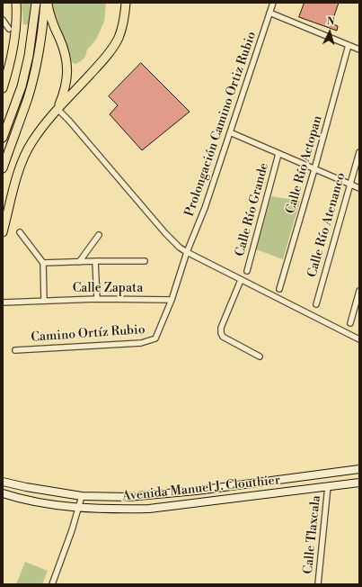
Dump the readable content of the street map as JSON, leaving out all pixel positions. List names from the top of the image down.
{
  "streets": {
    "main road": ["Avenida Manuel J. Clouthier"],
    "street": [
      "Prolongación Camino Ortiz Rubio",
      "Calle Río Actopan",
      "Calle Río Grande",
      "Calle Río Atenanco",
      "Calle Zapata",
      "Camino Ortíz Rubio",
      "Calle Tlaxcala"
    ]
  },
  "crossings": [
    ["Prolongación Camino Ortiz Rubio", "Camino Ortíz Rubio"],
    ["Calle Zapata", "Camino Ortíz Rubio"],
    ["Avenida Manuel J. Clouthier", "Calle Tlaxcala"]
  ],
  "north": "top"
}
